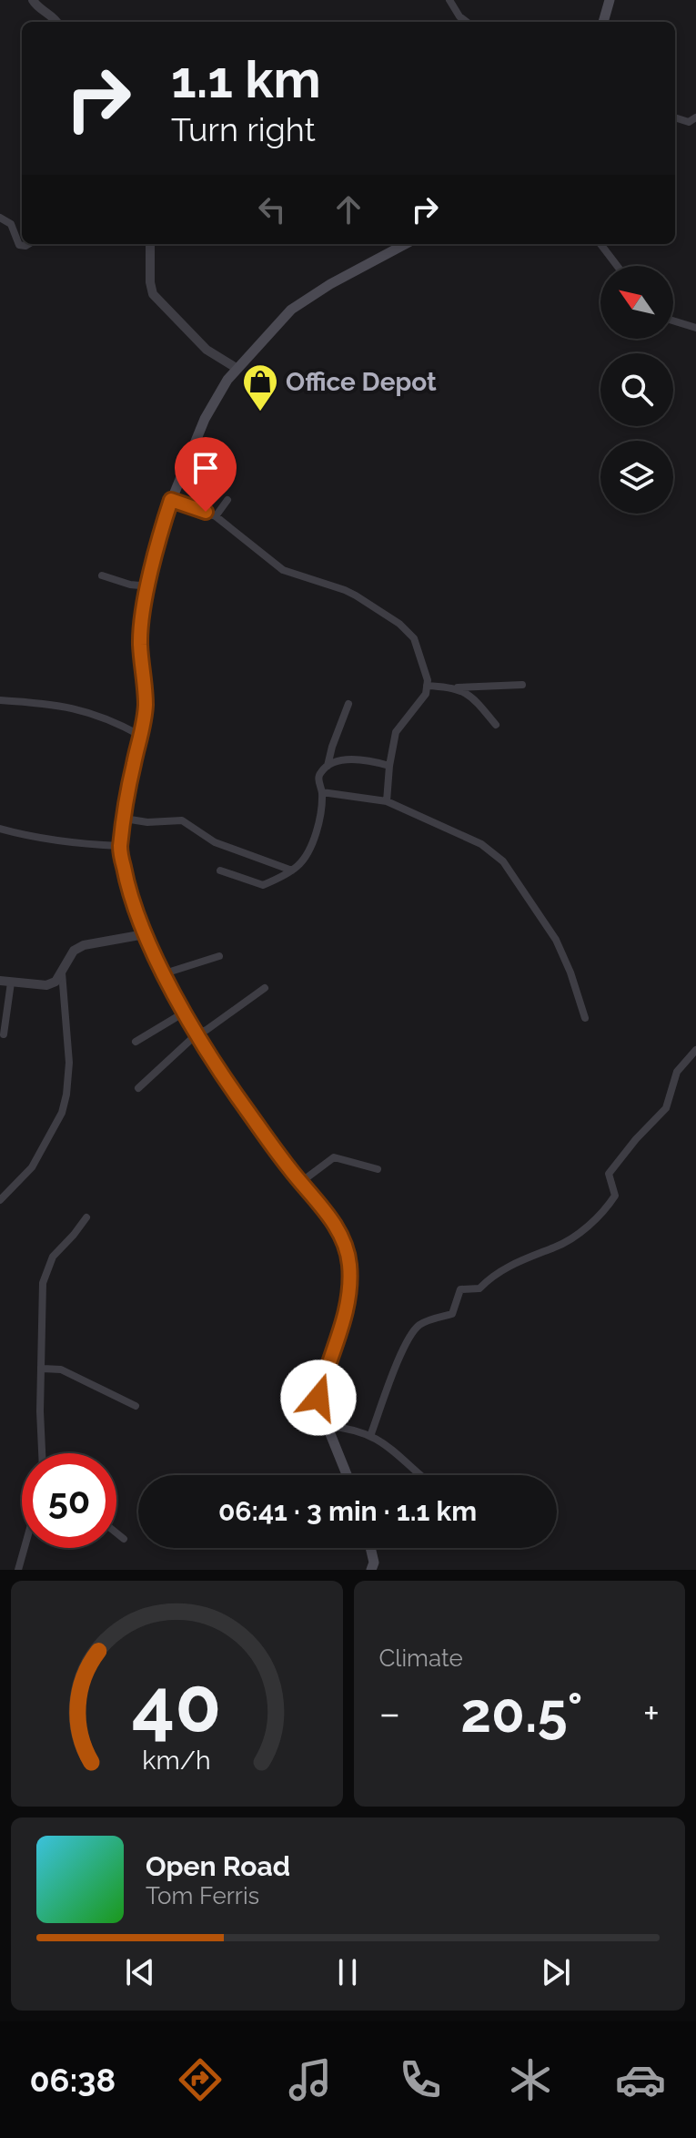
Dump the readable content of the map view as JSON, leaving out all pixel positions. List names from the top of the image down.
{
  "places": {
    "shop": ["Office Depot"]
  },
  "north": "top left",
  "page": {
    "turn": ["1.1 km", "Turn right"],
    "limit": "50",
    "trip": "06:41 · 3 min · 1.1 km",
    "tile": "Climate",
    "heat": ["−", "20.5°", "+"],
    "song": ["Open Road", "Tom Ferris"],
    "tabs": "06:38",
    "gauge": ["40", "km/h"]
  }
}
